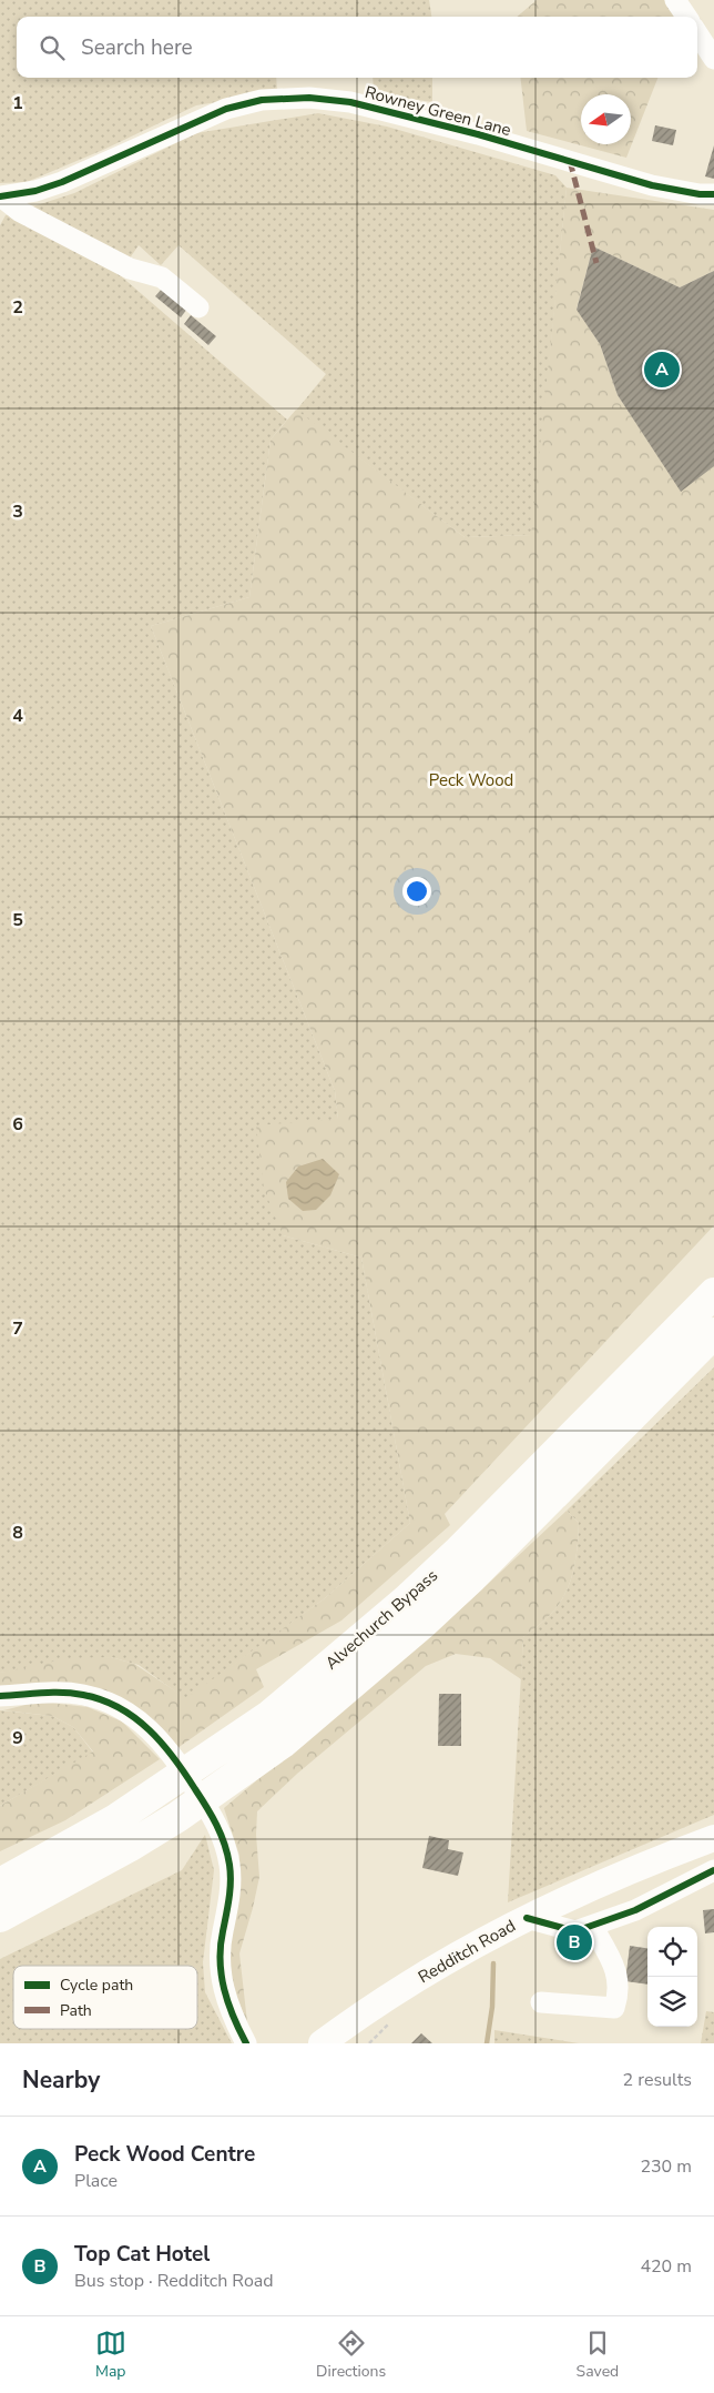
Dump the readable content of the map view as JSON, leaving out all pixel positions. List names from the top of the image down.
{
  "streets": {
    "highway": ["Alvechurch Bypass"],
    "main road": ["Redditch Road"],
    "street": ["Rowney Green Lane"]
  },
  "parks": ["Peck Wood"],
  "legend": ["Cycle path", "Path"],
  "north": "left",
  "page": {
    "search": "Search here",
    "pins": ["A", "B"],
    "heading": ["Nearby", "2 results"],
    "list": [
      {
        "mark": "A",
        "name": "Peck Wood Centre",
        "note": "Place",
        "value": "230 m"
      },
      {
        "mark": "B",
        "name": "Top Cat Hotel",
        "note": "Bus stop · Redditch Road",
        "value": "420 m"
      }
    ],
    "nav": ["Map", "Directions", "Saved"]
  },
  "grid": {
    "rows": [
      "1",
      "2",
      "3",
      "4",
      "5",
      "6",
      "7",
      "8",
      "9"
    ]
  }
}
